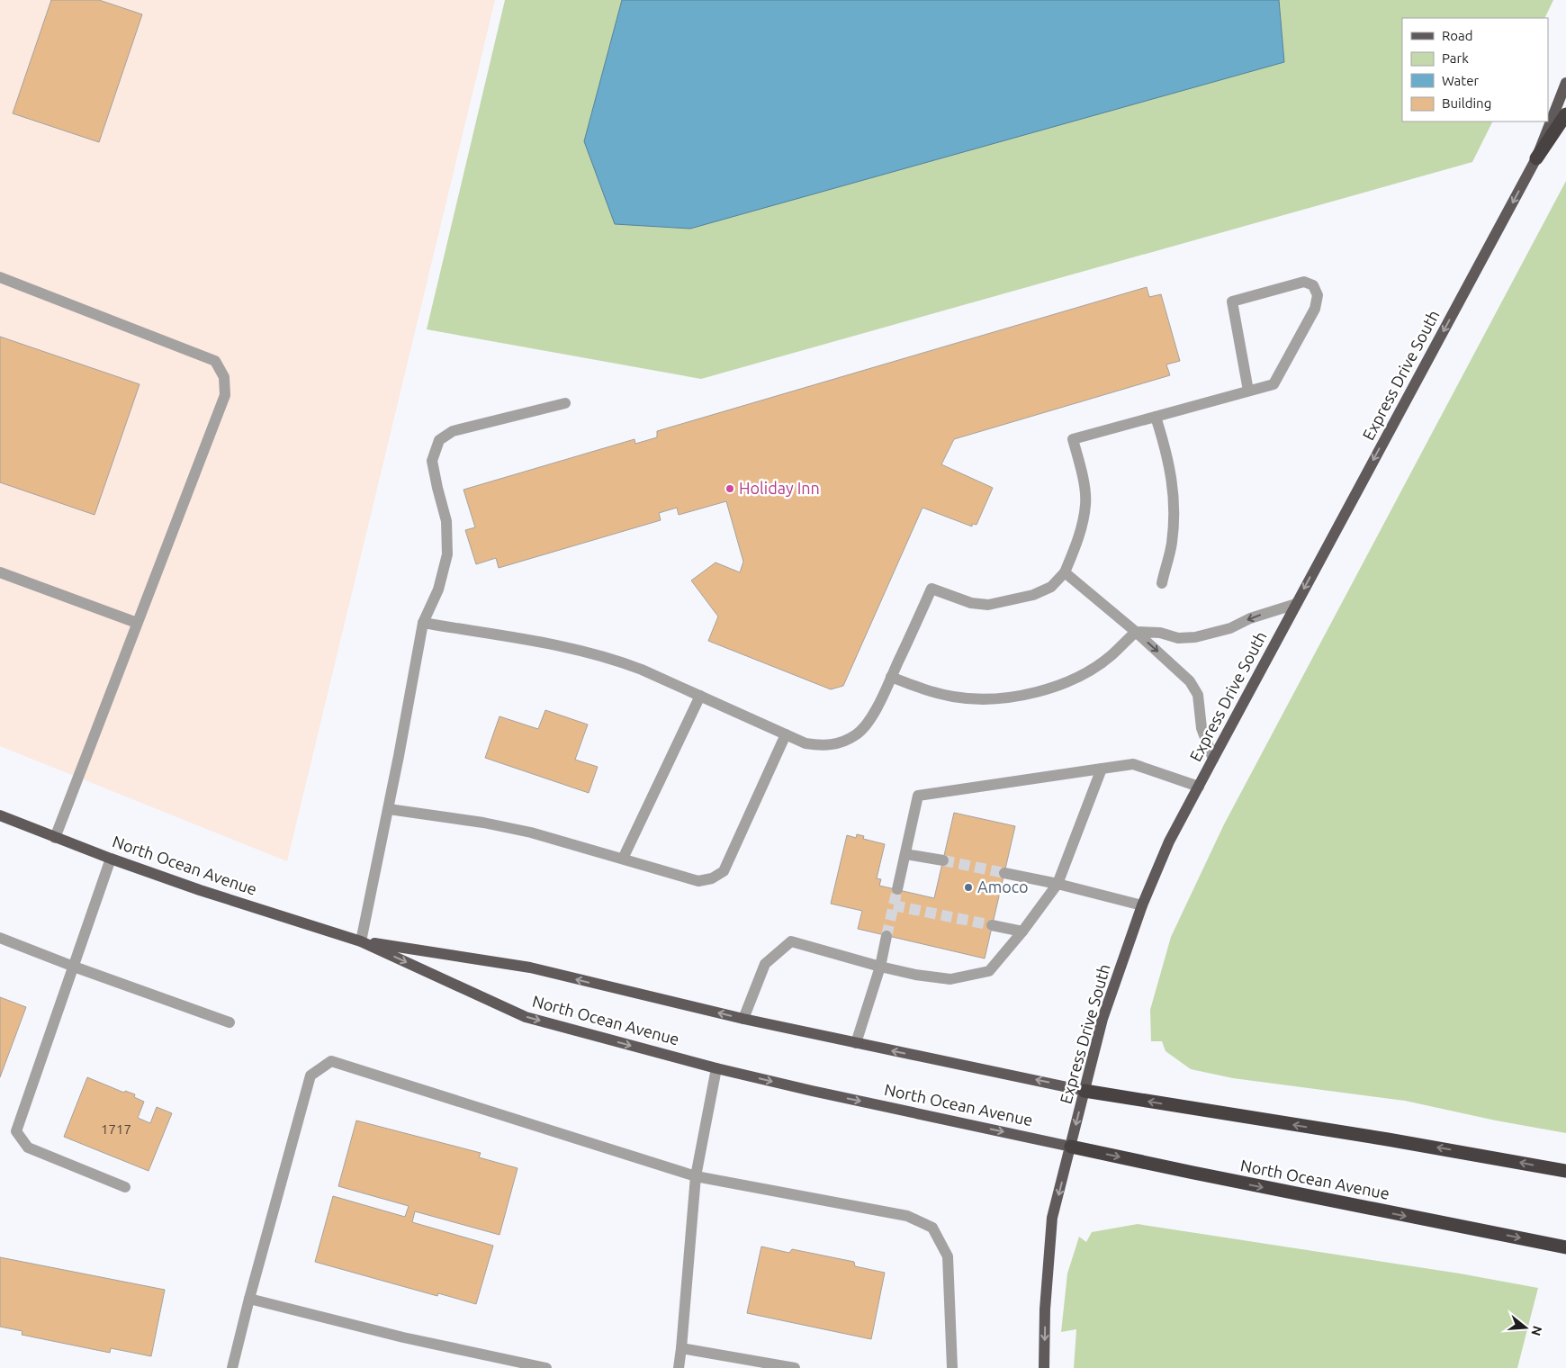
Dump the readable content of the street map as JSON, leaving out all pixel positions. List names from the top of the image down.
{
  "streets": {
    "highway": ["North Ocean Avenue"],
    "main road": ["Express Drive South"]
  },
  "crossings": [
    ["Express Drive South", "North Ocean Avenue"]
  ],
  "one_way": ["Express Drive South"],
  "places": ["Holiday Inn", "Amoco"],
  "house_numbers": ["1717"],
  "legend": [
    "Road",
    "Park",
    "Water",
    "Building"
  ],
  "north": "right"
}
